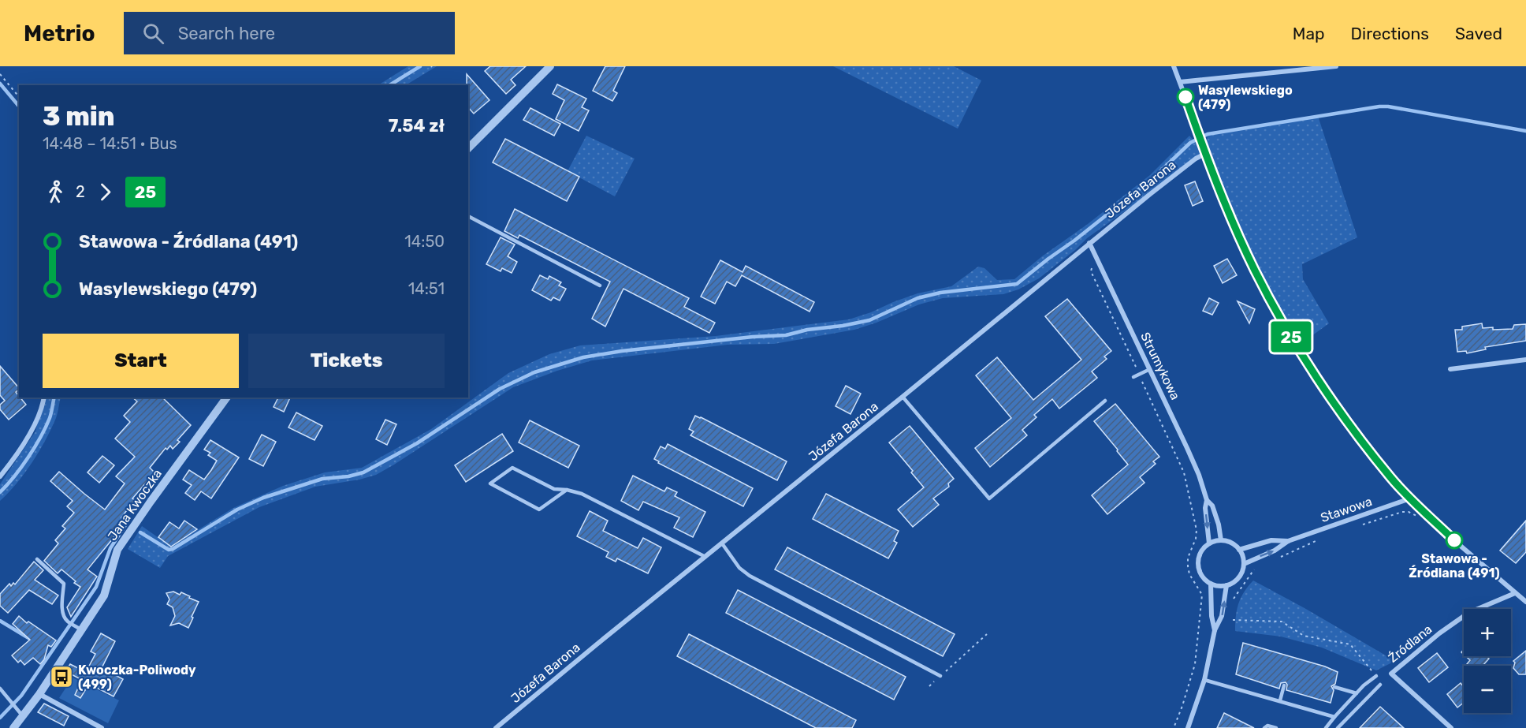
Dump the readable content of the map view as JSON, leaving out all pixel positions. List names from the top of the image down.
{
  "streets": {
    "street": [
      "Józefa Barona",
      "Strumykowa",
      "Jana Kwoczka",
      "Stawowa",
      "Źródlana"
    ]
  },
  "crossings": [
    ["Józefa Barona", "Strumykowa"],
    ["Strumykowa", "Stawowa"]
  ],
  "places": {
    "other": ["Wasylewskiego (479)", "Stawowa - Źródlana (491)"],
    "bus stop": ["Kwoczka-Poliwody (499)"]
  },
  "lines": ["bus line 25"],
  "page": {
    "header": "Metrio",
    "search": "Search here",
    "nav": ["Map", "Directions", "Saved"],
    "on_map": "25",
    "heading": ["3 min", "14:48 – 14:51 · Bus", "7.54 zł"],
    "legs": ["2", "25"],
    "list": [
      {
        "name": "Stawowa - Źródlana (491)",
        "value": "14:50"
      },
      {
        "name": "Wasylewskiego (479)",
        "value": "14:51"
      }
    ],
    "buttons": ["Start", "Tickets"],
    "map_buttons": ["+", "−"]
  }
}
